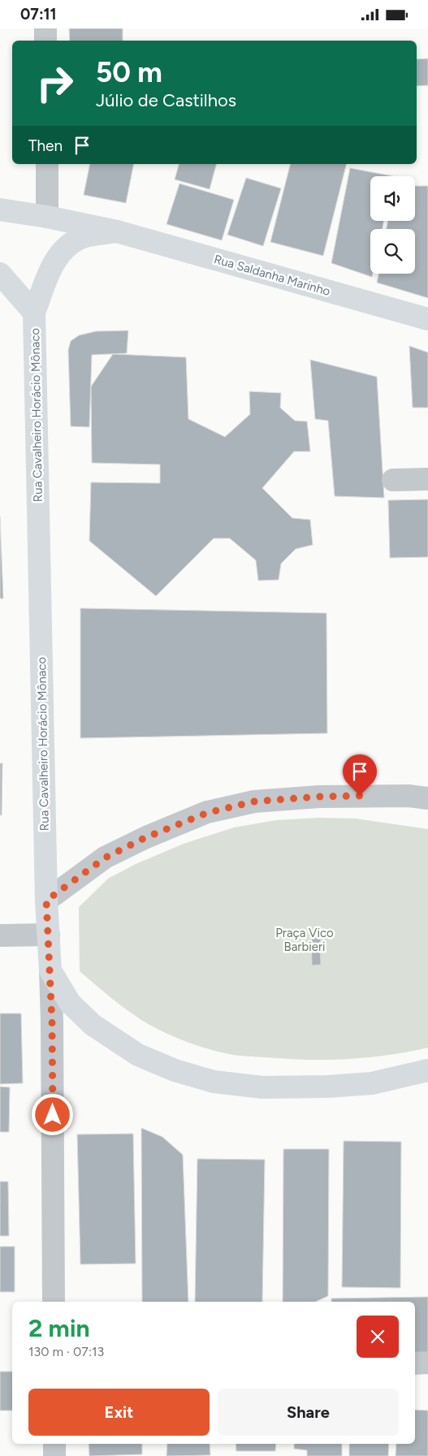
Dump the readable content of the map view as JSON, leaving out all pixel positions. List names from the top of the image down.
{
  "streets": {
    "main road": ["Rua Saldanha Marinho", "Rua Cavalheiro Horácio Mônaco"]
  },
  "crossings": [
    ["Rua Saldanha Marinho", "Rua Cavalheiro Horácio Mônaco"]
  ],
  "parks": ["Praça Vico Barbieri"],
  "page": {
    "status": "07:11",
    "turn": ["50 m", "Júlio de Castilhos"],
    "then": "Then",
    "heading": ["2 min", "130 m · 07:13"],
    "buttons": ["Exit", "Share"]
  }
}
